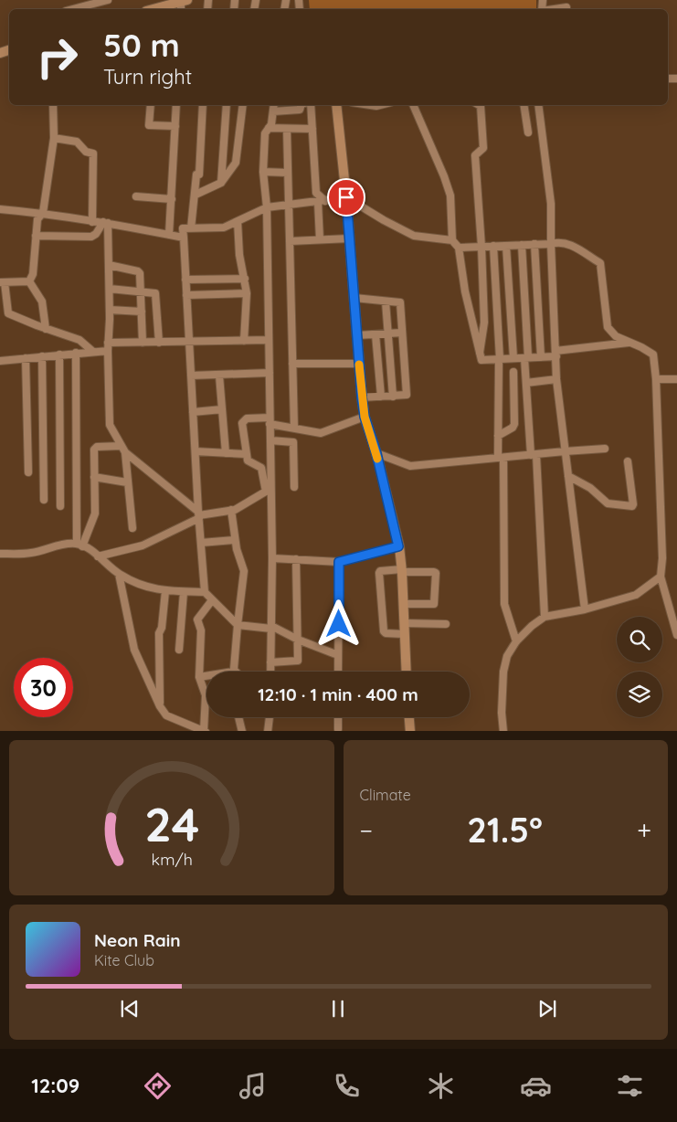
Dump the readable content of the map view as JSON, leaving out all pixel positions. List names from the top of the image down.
{
  "page": {
    "turn": ["50 m", "Turn right"],
    "limit": "30",
    "trip": "12:10 · 1 min · 400 m",
    "tile": "Climate",
    "heat": ["−", "21.5°", "+"],
    "song": ["Neon Rain", "Kite Club"],
    "tabs": "12:09",
    "gauge": ["24", "km/h"]
  }
}
